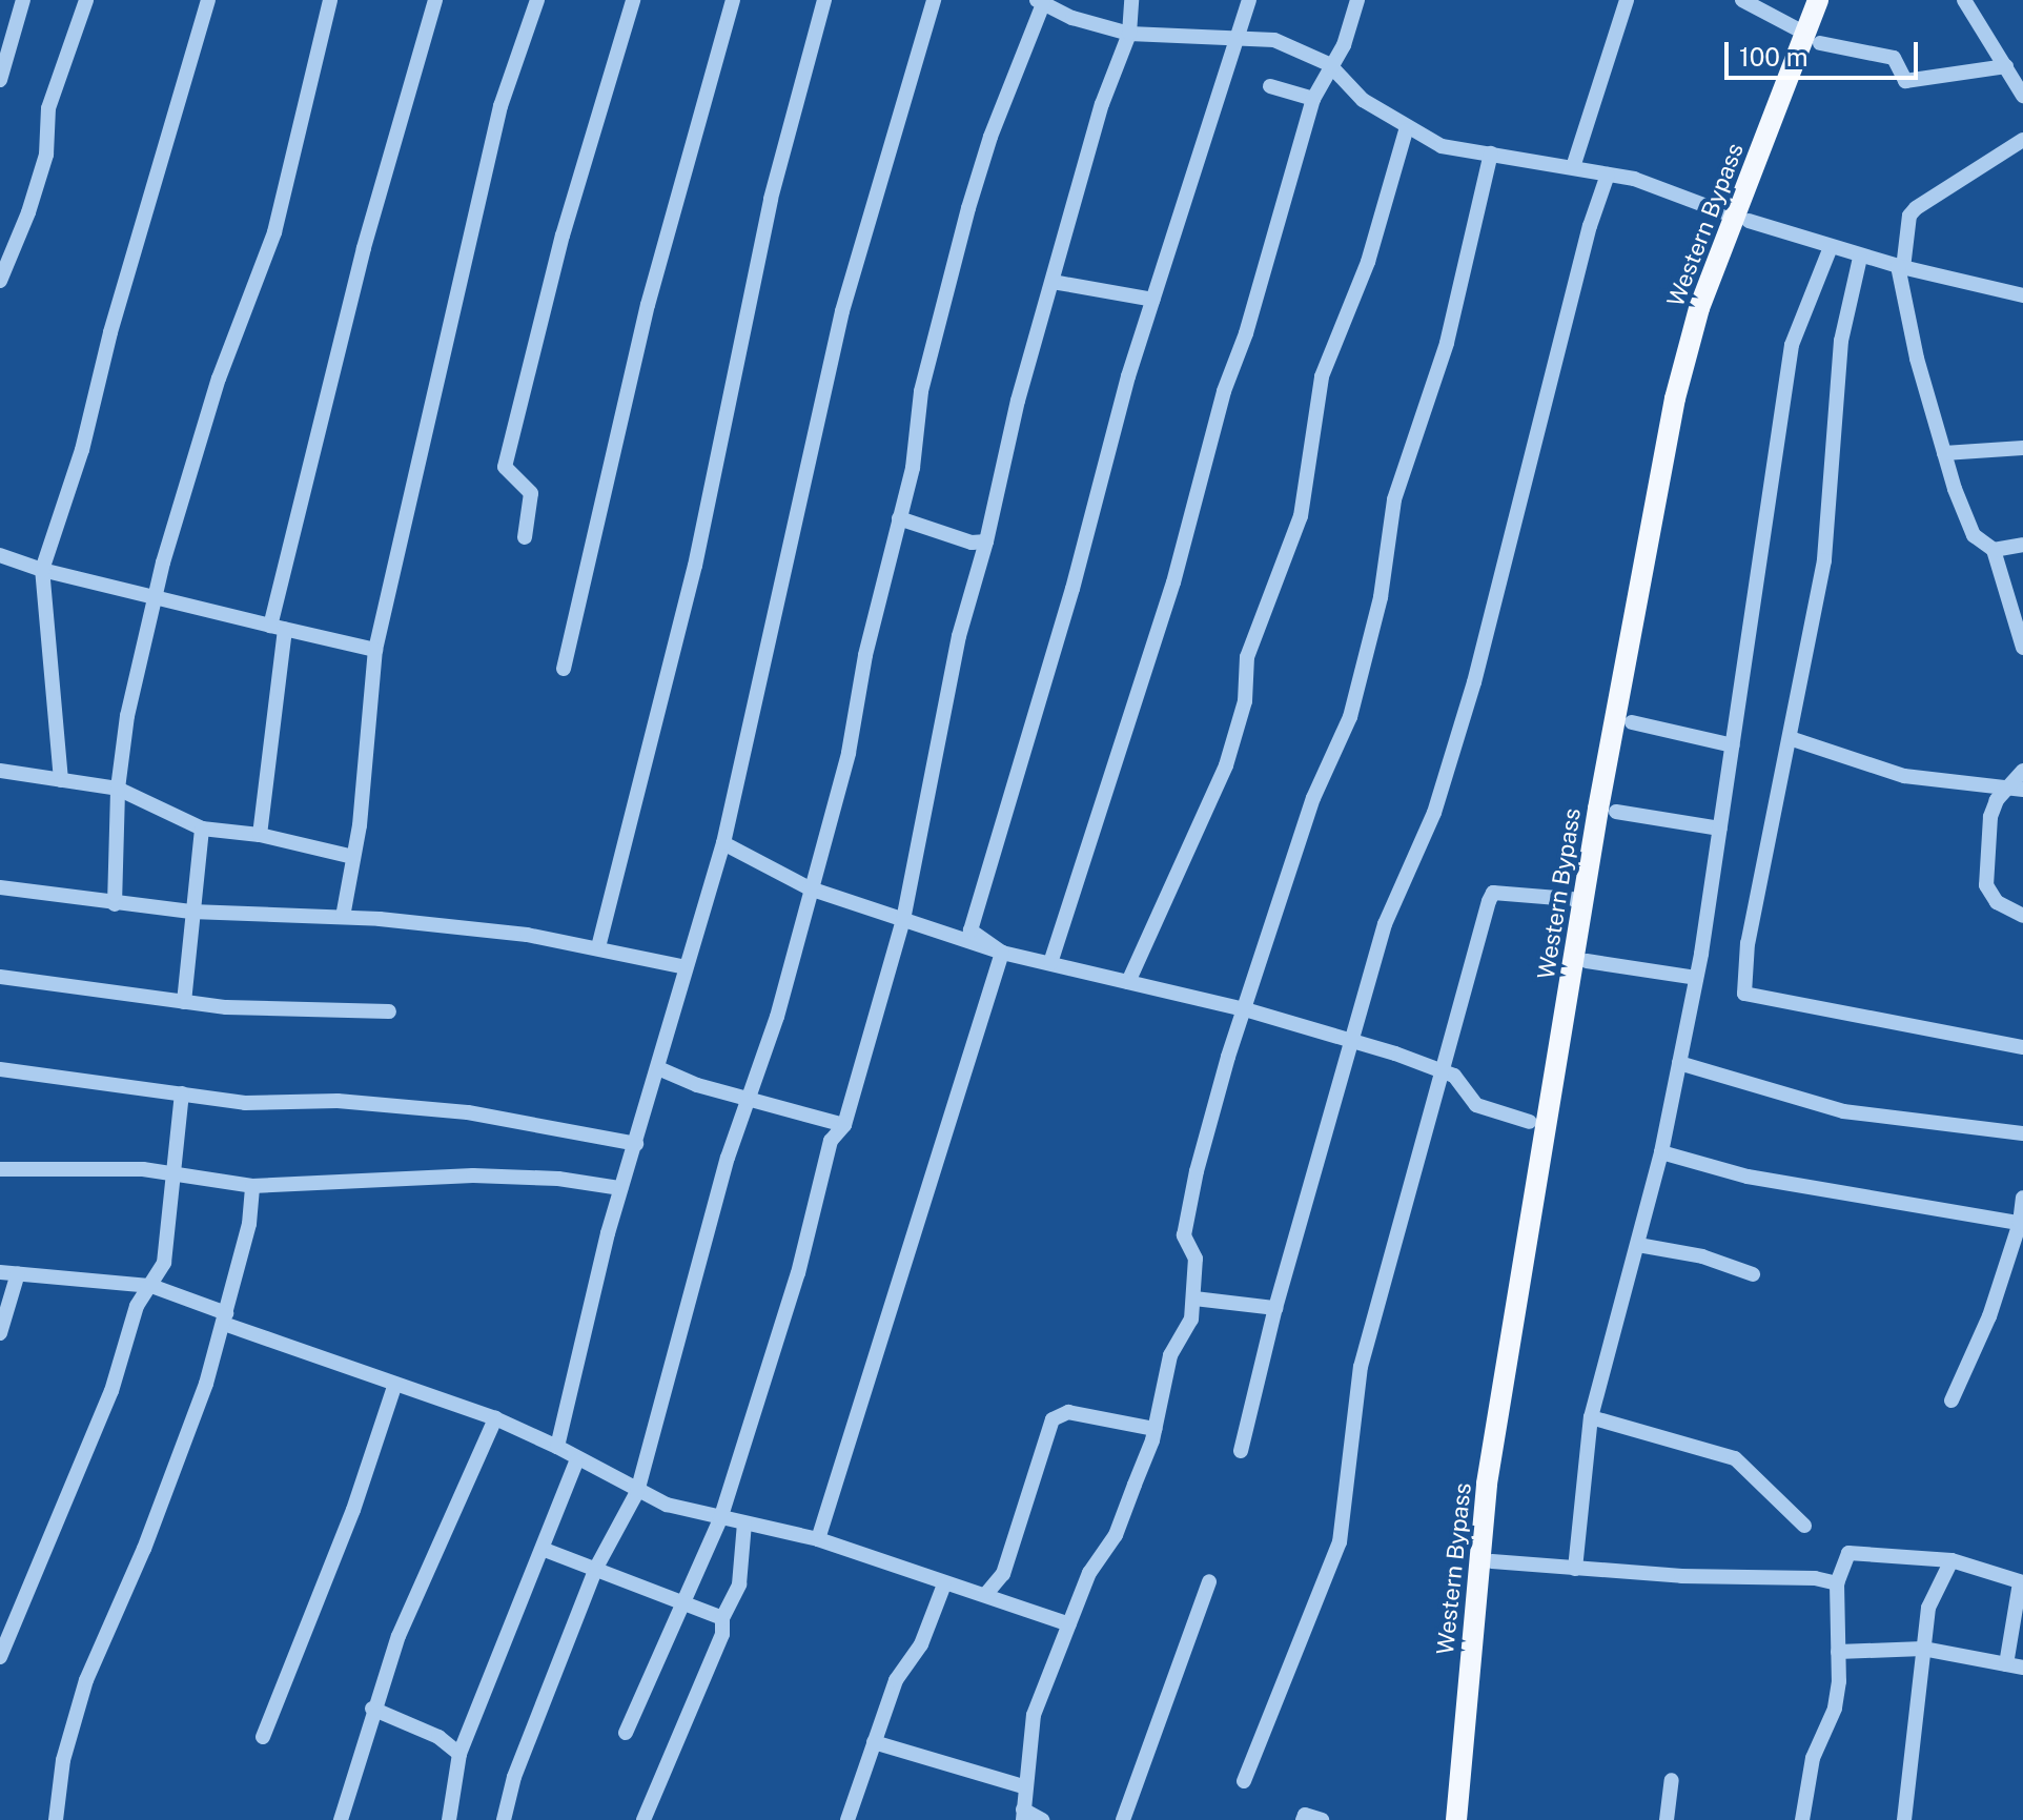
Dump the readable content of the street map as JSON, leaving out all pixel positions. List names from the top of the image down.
{
  "streets": {
    "main road": ["Western Bypass"]
  },
  "scale_bar": "100 m"
}
